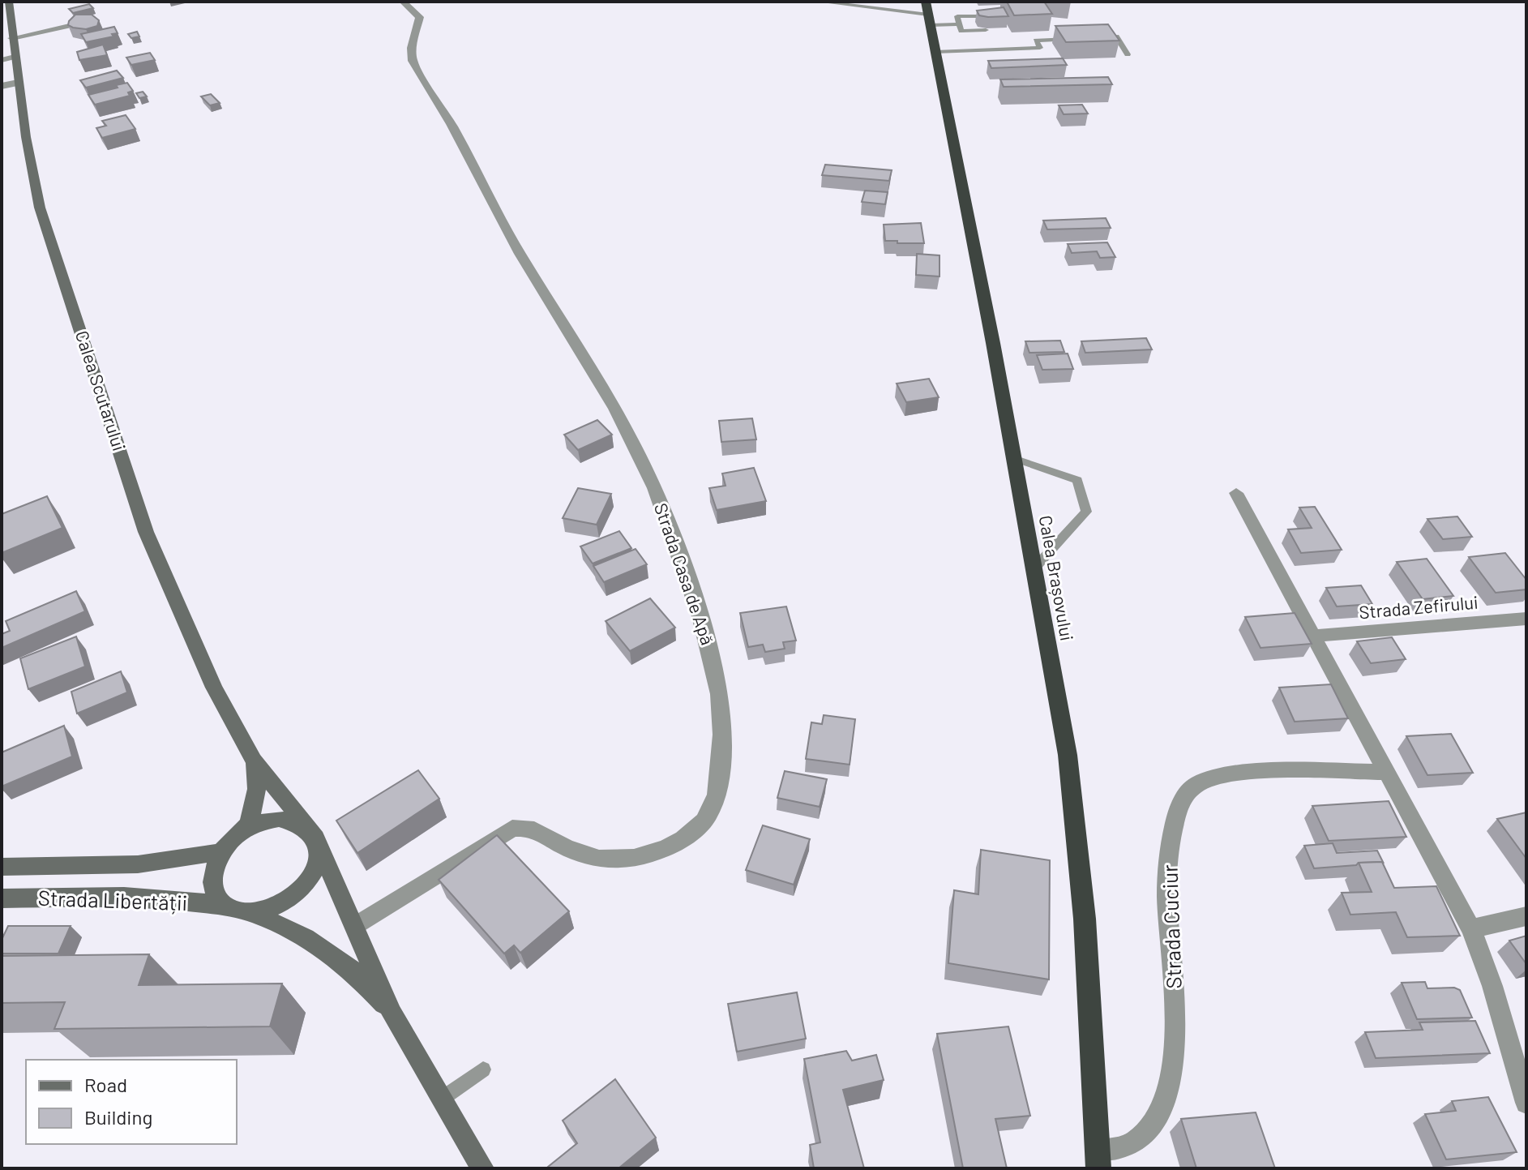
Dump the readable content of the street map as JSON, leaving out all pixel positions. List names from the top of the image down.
{
  "streets": {
    "highway": ["Calea Brașovului"],
    "main road": ["Calea Scutarului", "Strada Libertății"],
    "street": ["Strada Casa de Apă", "Strada Zefirului", "Strada Cuciur"]
  },
  "crossings": [
    ["Calea Scutarului", "Strada Libertății"],
    ["Calea Brașovului", "Strada Cuciur"]
  ],
  "legend": ["Road", "Building"]
}
